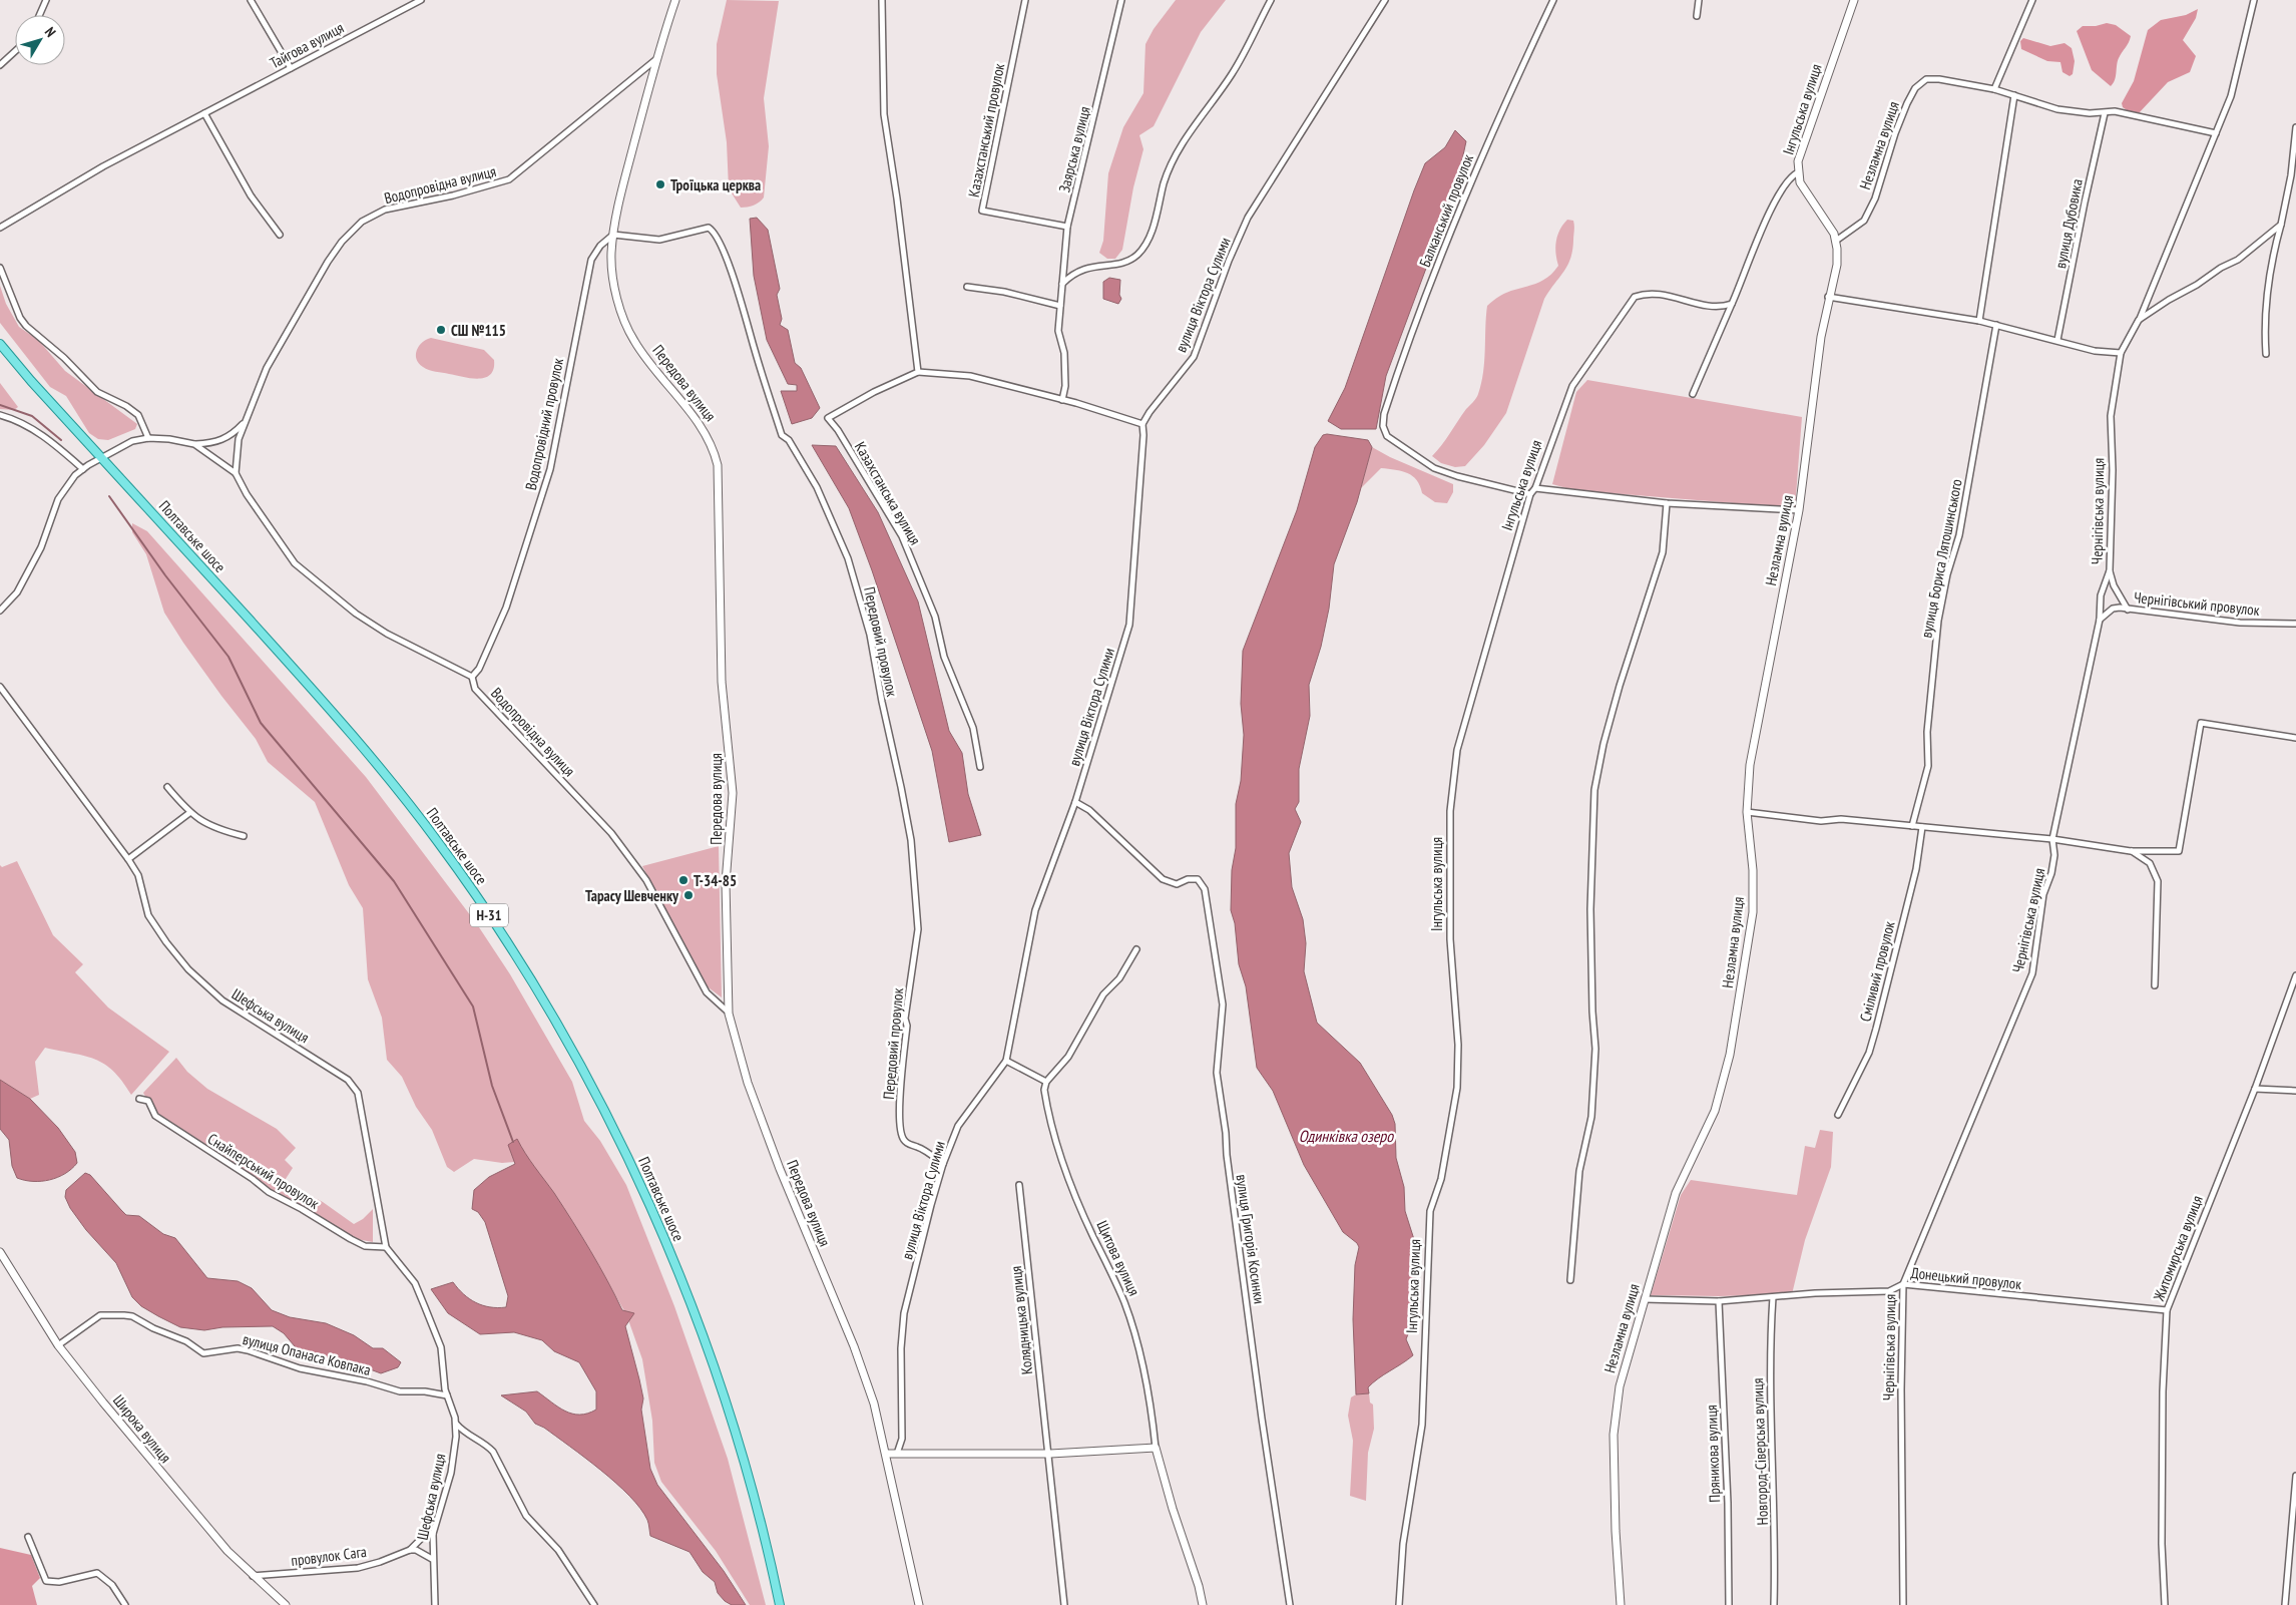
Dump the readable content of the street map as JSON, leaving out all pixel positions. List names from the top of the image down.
{
  "streets": {
    "main road": ["Полтавське шосе", "Н-31"],
    "street": [
      "Тайгова вулиця",
      "Інгульська вулиця",
      "Казахстанський провулок",
      "Незламна вулиця",
      "Заярська вулиця",
      "Водопровідна вулиця",
      "Балканський провулок",
      "вулиця Дубовика",
      "вулиця Віктора Сулими",
      "Передова вулиця",
      "Водопровідний провулок",
      "Казахстанська вулиця",
      "Чернігівська вулиця",
      "вулиця Бориса Лятошинського",
      "Чернігівський провулок",
      "Передовий провулок",
      "Сміливий провулок",
      "Шефська вулиця",
      "Снайперський провулок",
      "вулиця Григорія Косинки",
      "Житомирська вулиця",
      "Щитова вулиця",
      "Донецький провулок",
      "Колядницька вулиця",
      "вулиця Опанаса Ковпака",
      "Широка вулиця",
      "Новгород-Сіверська вулиця",
      "Пряникова вулиця",
      "провулок Сага"
    ]
  },
  "crossings": [
    ["Інгульська вулиця", "Незламна вулиця"],
    ["Інгульська вулиця", "Балканський провулок"],
    ["Казахстанський провулок", "Заярська вулиця"],
    ["Незламна вулиця", "вулиця Дубовика"],
    ["Незламна вулиця", "Чернігівська вулиця"],
    ["Незламна вулиця", "Донецький провулок"],
    ["Водопровідна вулиця", "Передова вулиця"],
    ["Водопровідна вулиця", "Водопровідний провулок"],
    ["Водопровідна вулиця", "Полтавське шосе"],
    ["вулиця Віктора Сулими", "Передовий провулок"],
    ["вулиця Віктора Сулими", "вулиця Григорія Косинки"],
    ["Передова вулиця", "Водопровідний провулок"],
    ["Передова вулиця", "Передовий провулок"],
    ["Водопровідний провулок", "Передовий провулок"],
    ["Чернігівська вулиця", "Чернігівський провулок"],
    ["Чернігівська вулиця", "Донецький провулок"],
    ["Шефська вулиця", "Снайперський провулок"],
    ["Шефська вулиця", "вулиця Опанаса Ковпака"],
    ["Шефська вулиця", "провулок Сага"],
    ["Житомирська вулиця", "Донецький провулок"],
    ["Донецький провулок", "Новгород-Сіверська вулиця"],
    ["Донецький провулок", "Пряникова вулиця"],
    ["вулиця Опанаса Ковпака", "Широка вулиця"],
    ["Широка вулиця", "провулок Сага"]
  ],
  "water": ["Одинківка озеро"],
  "places": [
    "Троїцька церква",
    "СШ №115",
    "Т-34-85",
    "Тарасу Шевченку"
  ],
  "north": "top right"
}
